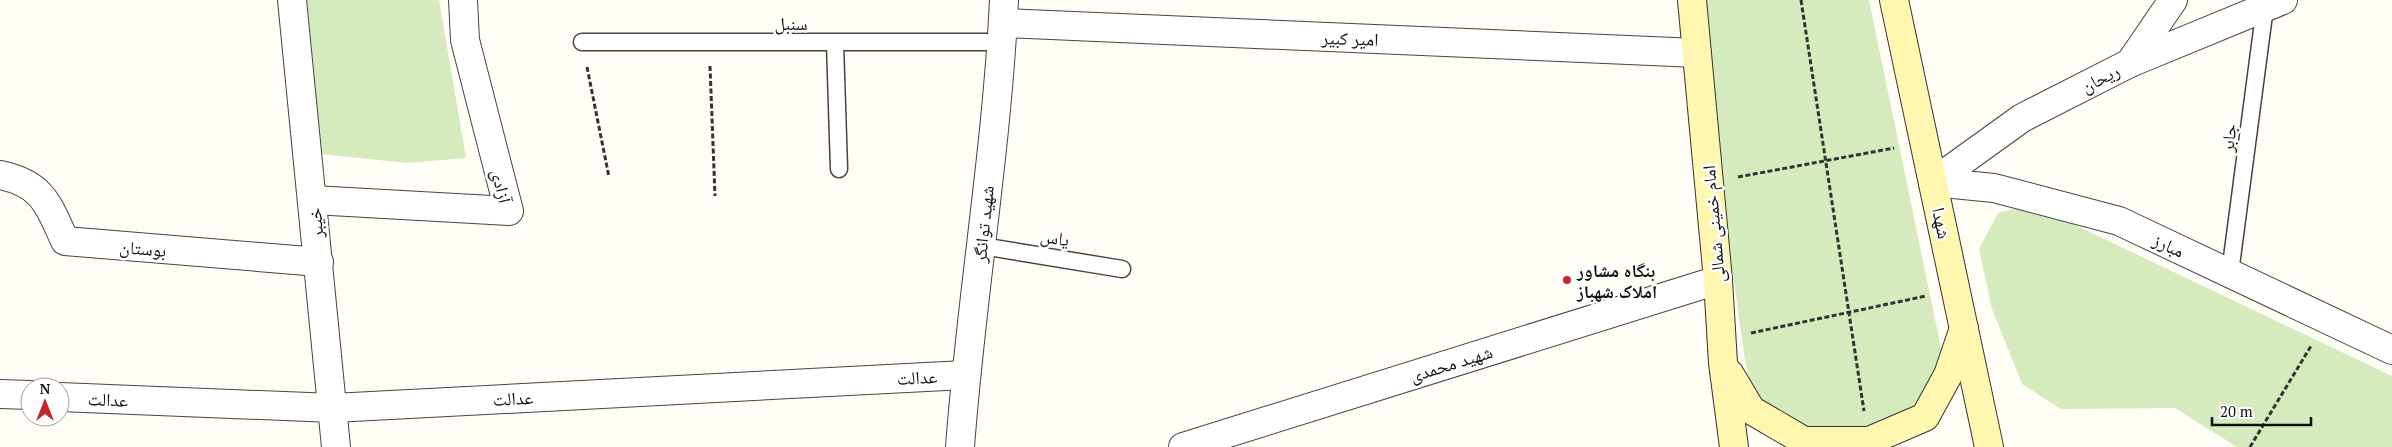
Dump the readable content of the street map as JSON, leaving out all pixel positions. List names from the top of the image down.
{
  "streets": {
    "main road": ["شهدا", "امام خمینی شمالی"],
    "street": [
      "امیر کبیر",
      "ریحان",
      "آزادی",
      "خیبر",
      "شهید توانگر",
      "مبارز",
      "بوستان",
      "شهید محمدی",
      "عدالت"
    ],
    "lane": ["سنبل", "جابر", "یاس"]
  },
  "crossings": [
    ["سنبل", "امیر کبیر"],
    ["سنبل", "شهید توانگر"],
    ["امیر کبیر", "شهید توانگر"],
    ["امیر کبیر", "امام خمینی شمالی"],
    ["ریحان", "جابر"],
    ["ریحان", "شهدا"],
    ["ریحان", "مبارز"],
    ["جابر", "مبارز"],
    ["آزادی", "خیبر"],
    ["خیبر", "بوستان"],
    ["خیبر", "عدالت"],
    ["شهدا", "مبارز"],
    ["شهید توانگر", "یاس"],
    ["شهید توانگر", "عدالت"],
    ["امام خمینی شمالی", "شهید محمدی"]
  ],
  "places": ["بنگاه مشاور املاک شهباز"],
  "scale_bar": "20 m",
  "north": "top"
}
